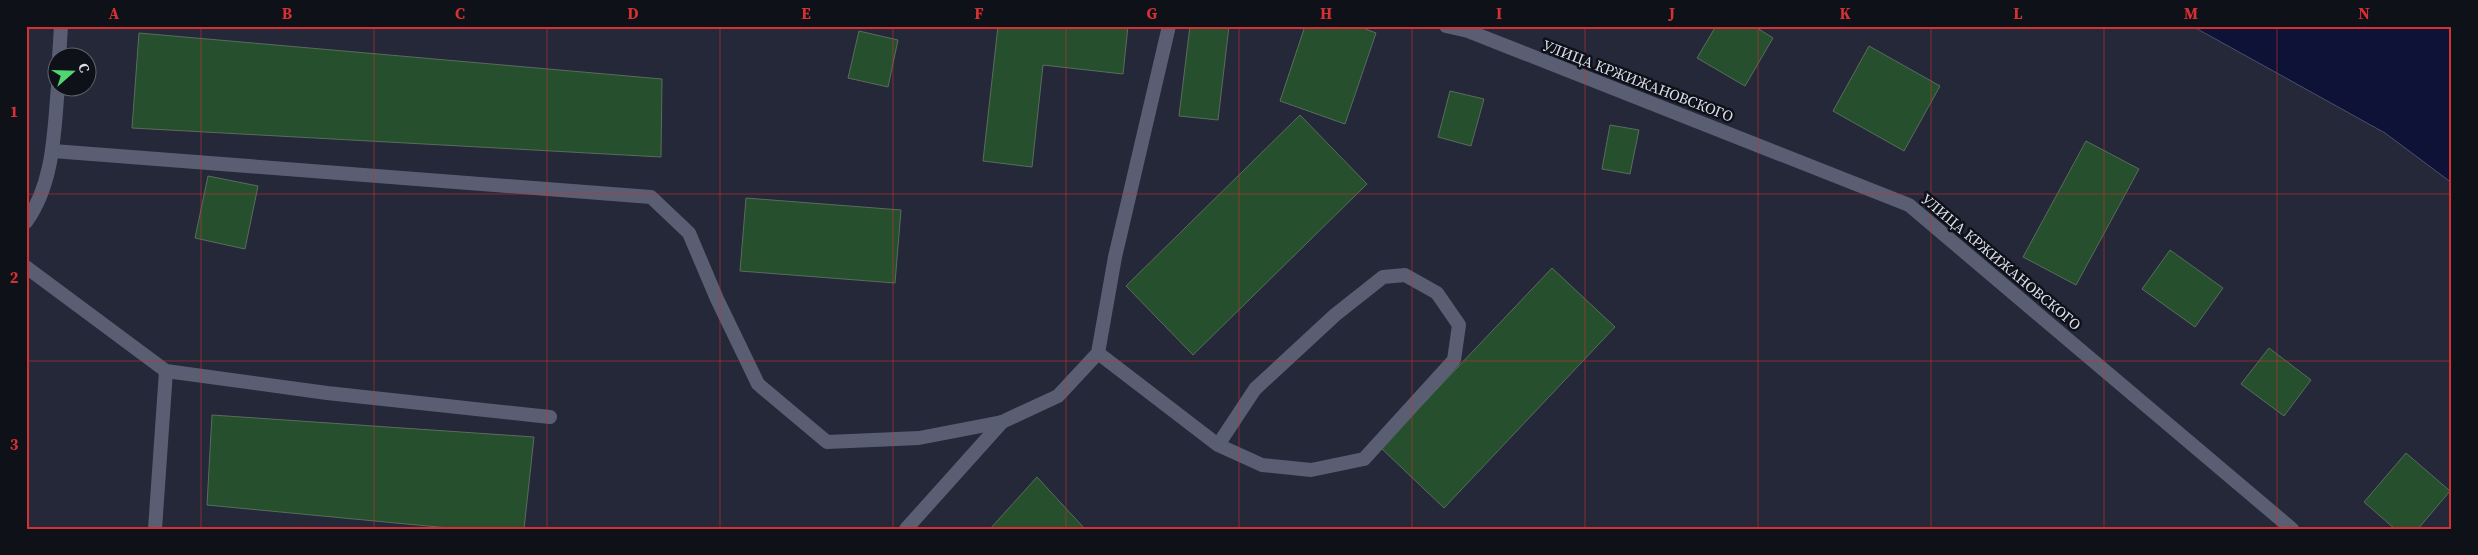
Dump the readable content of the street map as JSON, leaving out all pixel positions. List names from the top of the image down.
{
  "streets": {
    "street": ["УЛИЦА КРЖИЖАНОВСКОГО"]
  },
  "north": "right",
  "grid": {
    "columns": [
      "A",
      "B",
      "C",
      "D",
      "E",
      "F",
      "G",
      "H",
      "I",
      "J",
      "K",
      "L",
      "M",
      "N"
    ],
    "rows": ["1", "2", "3"]
  }
}
